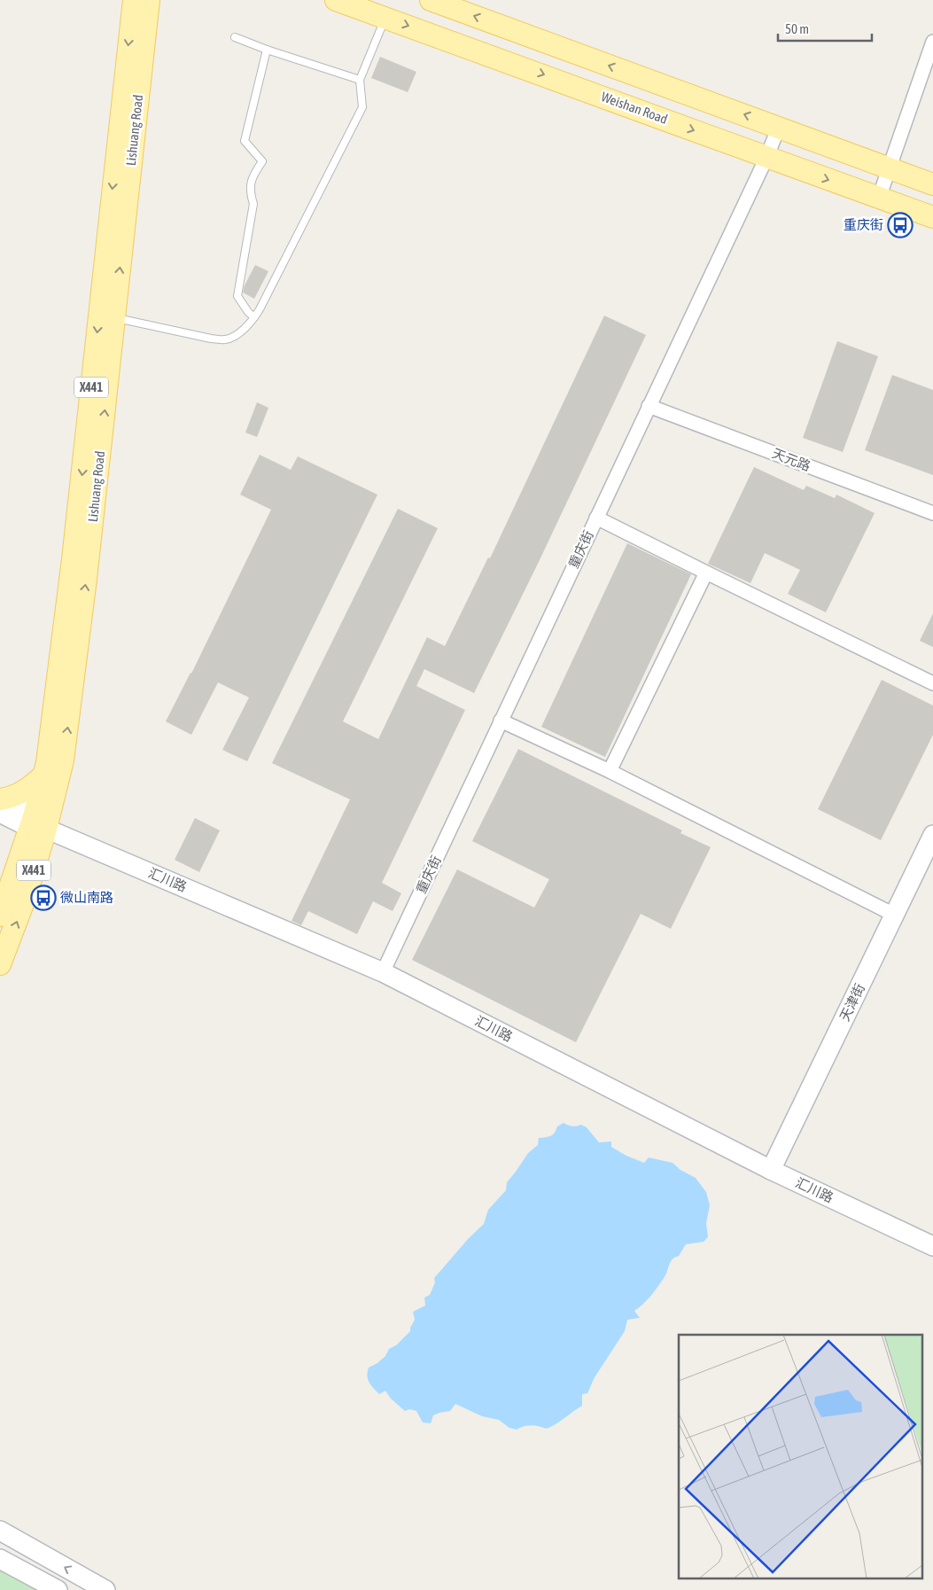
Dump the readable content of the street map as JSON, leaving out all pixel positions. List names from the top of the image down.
{
  "streets": {
    "main road": ["Weishan Road", "Lishuang Road", "X441"],
    "street": [
      "天元路",
      "重庆街",
      "汇川路",
      "天津街"
    ]
  },
  "crossings": [
    ["Weishan Road", "重庆街"],
    ["Lishuang Road", "汇川路"],
    ["天元路", "重庆街"],
    ["重庆街", "汇川路"],
    ["汇川路", "天津街"]
  ],
  "places": {
    "bus stop": ["重庆街", "微山南路"]
  },
  "scale_bar": "50 m"
}
